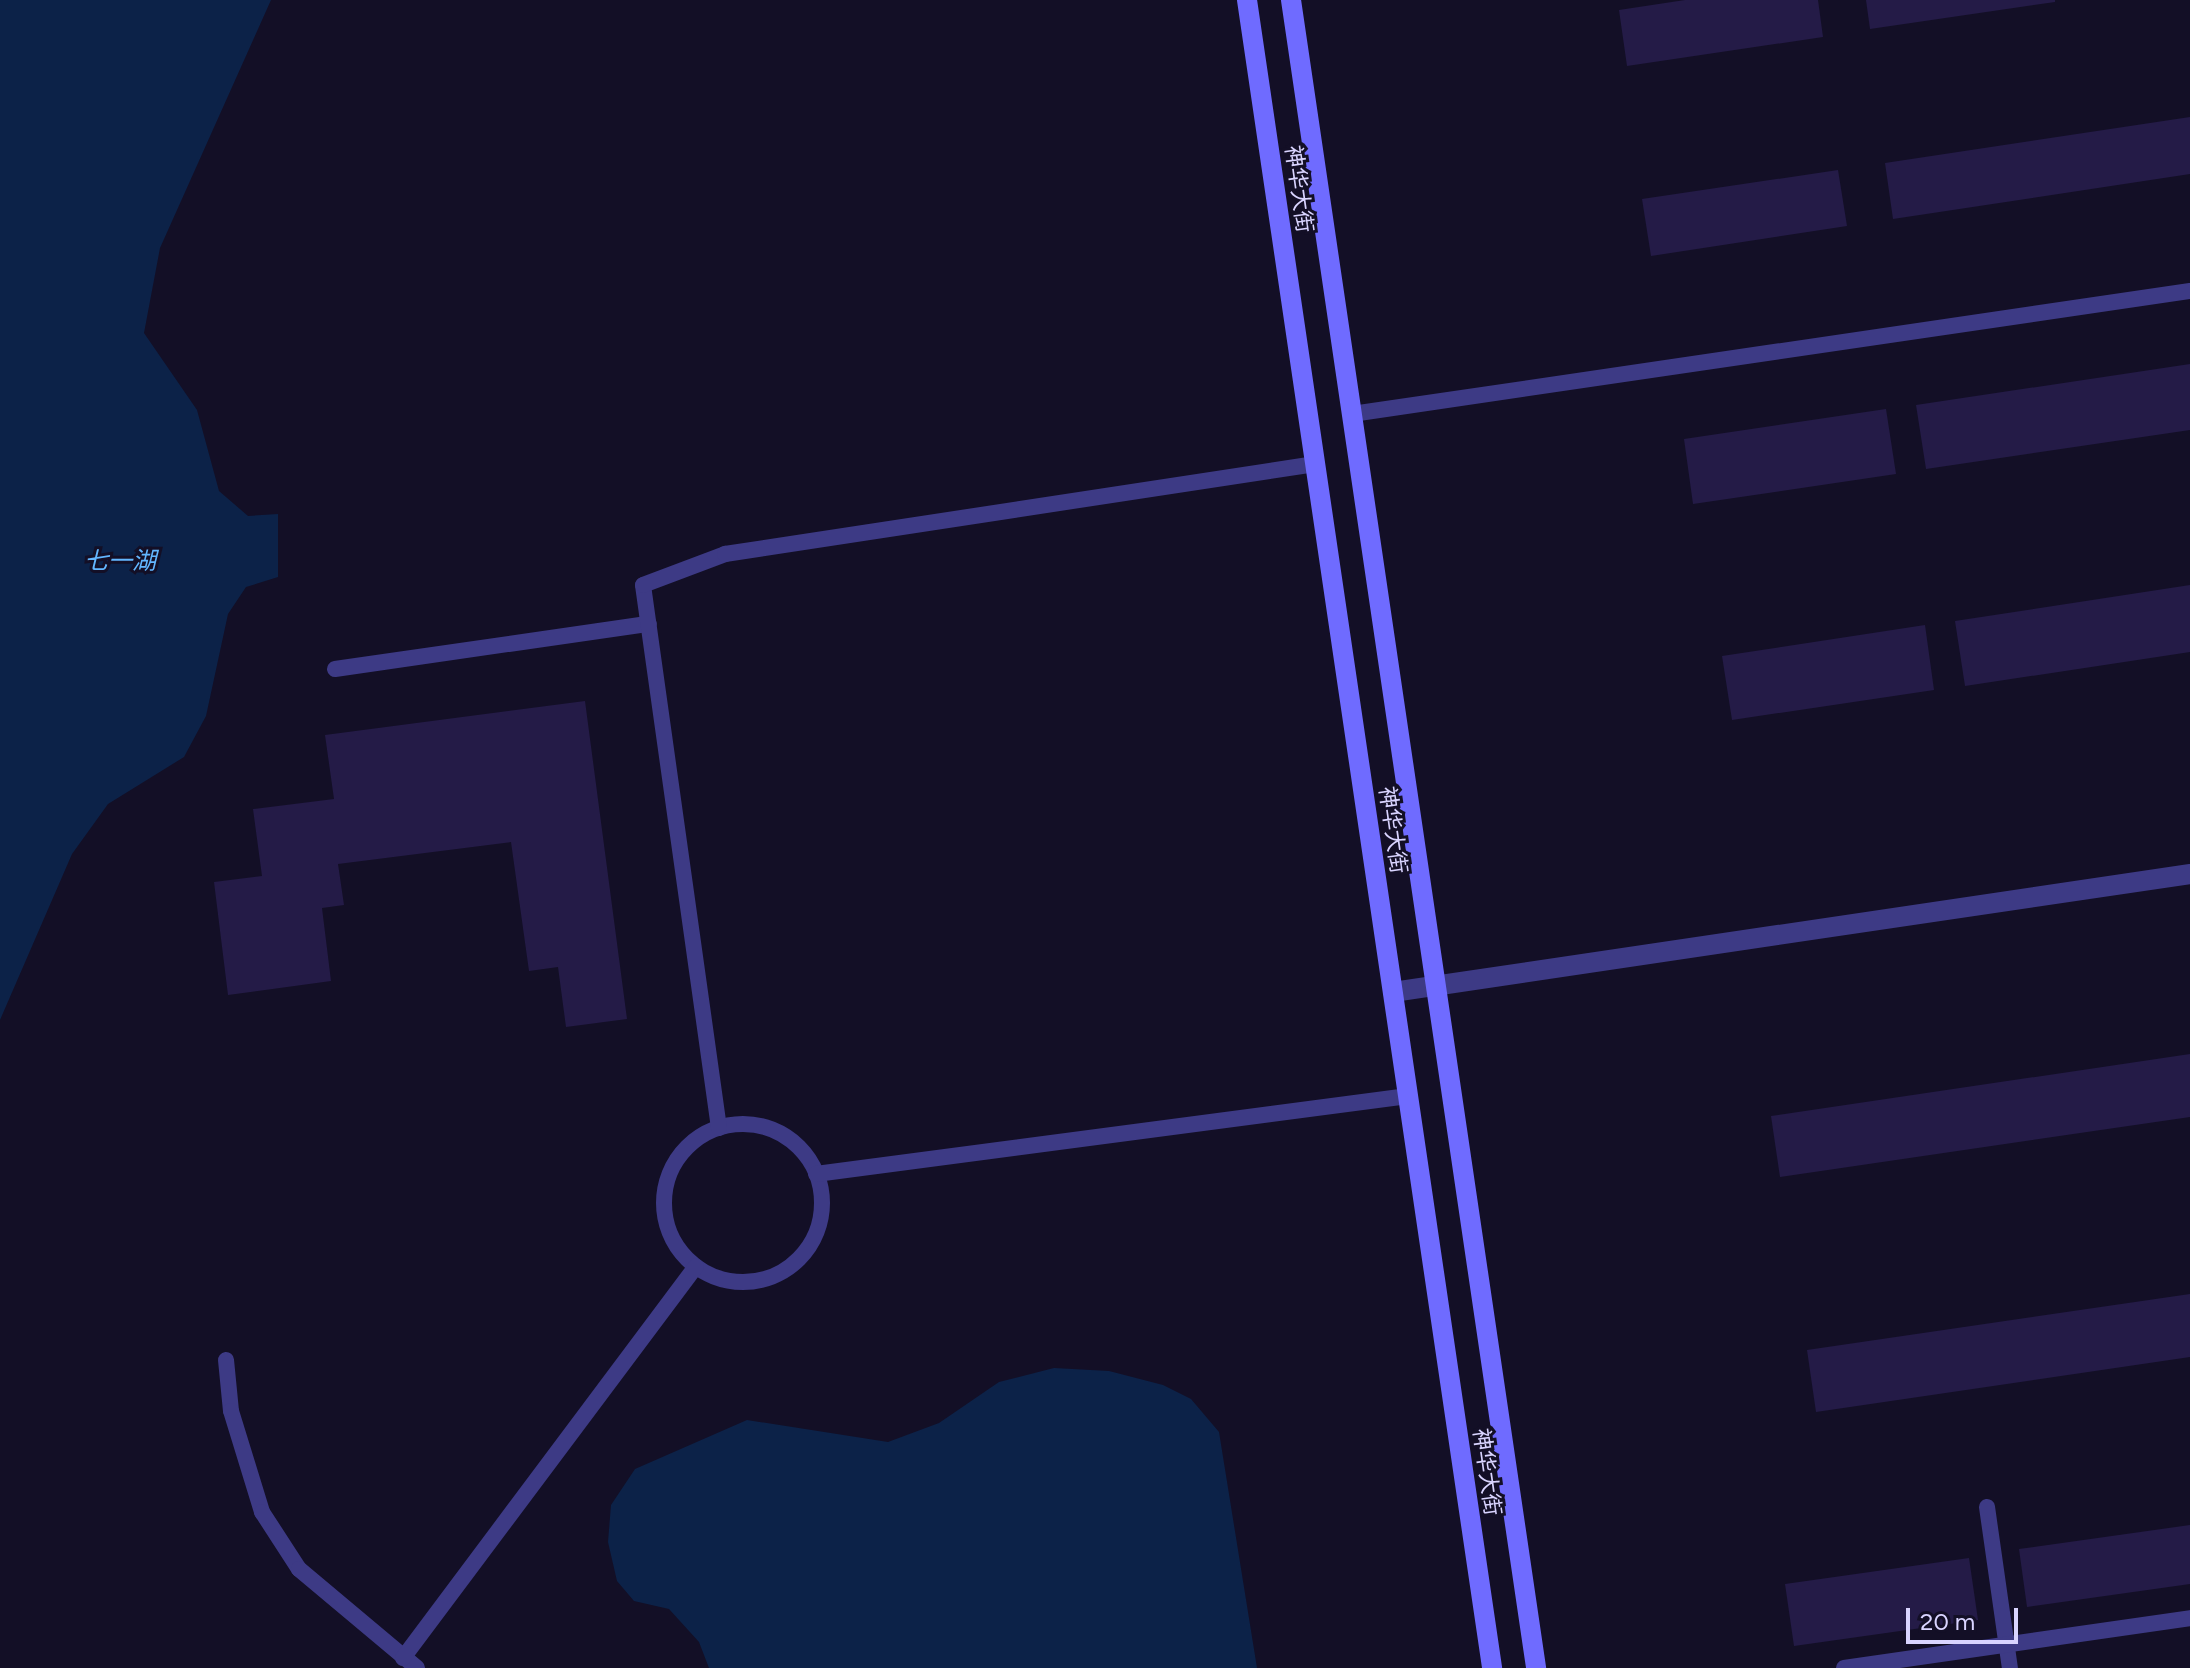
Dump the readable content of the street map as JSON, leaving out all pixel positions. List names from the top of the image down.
{
  "streets": {
    "main road": ["神华大街"]
  },
  "water": ["七一湖"],
  "scale_bar": "20 m"
}
